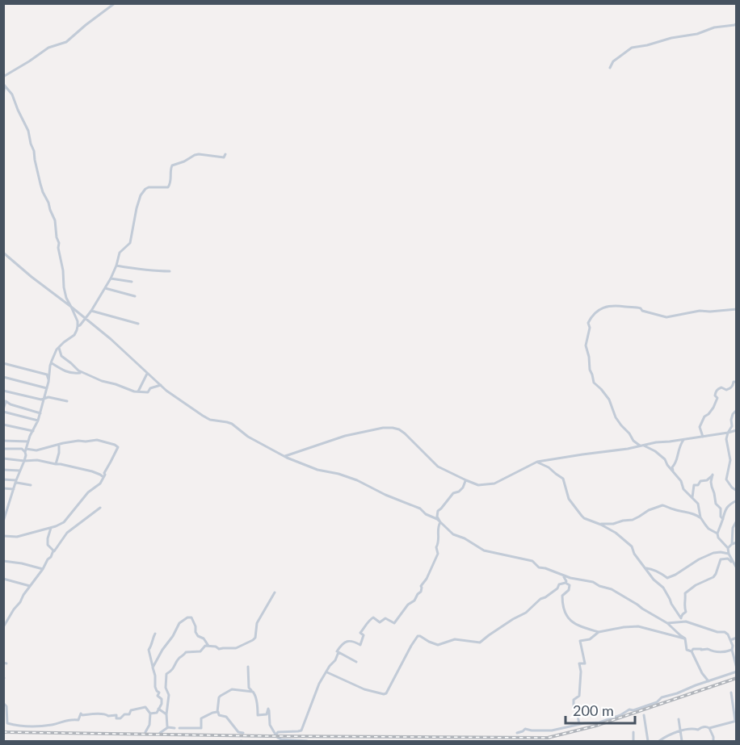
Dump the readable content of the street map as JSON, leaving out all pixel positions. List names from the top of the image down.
{
  "scale_bar": "200 m"
}
